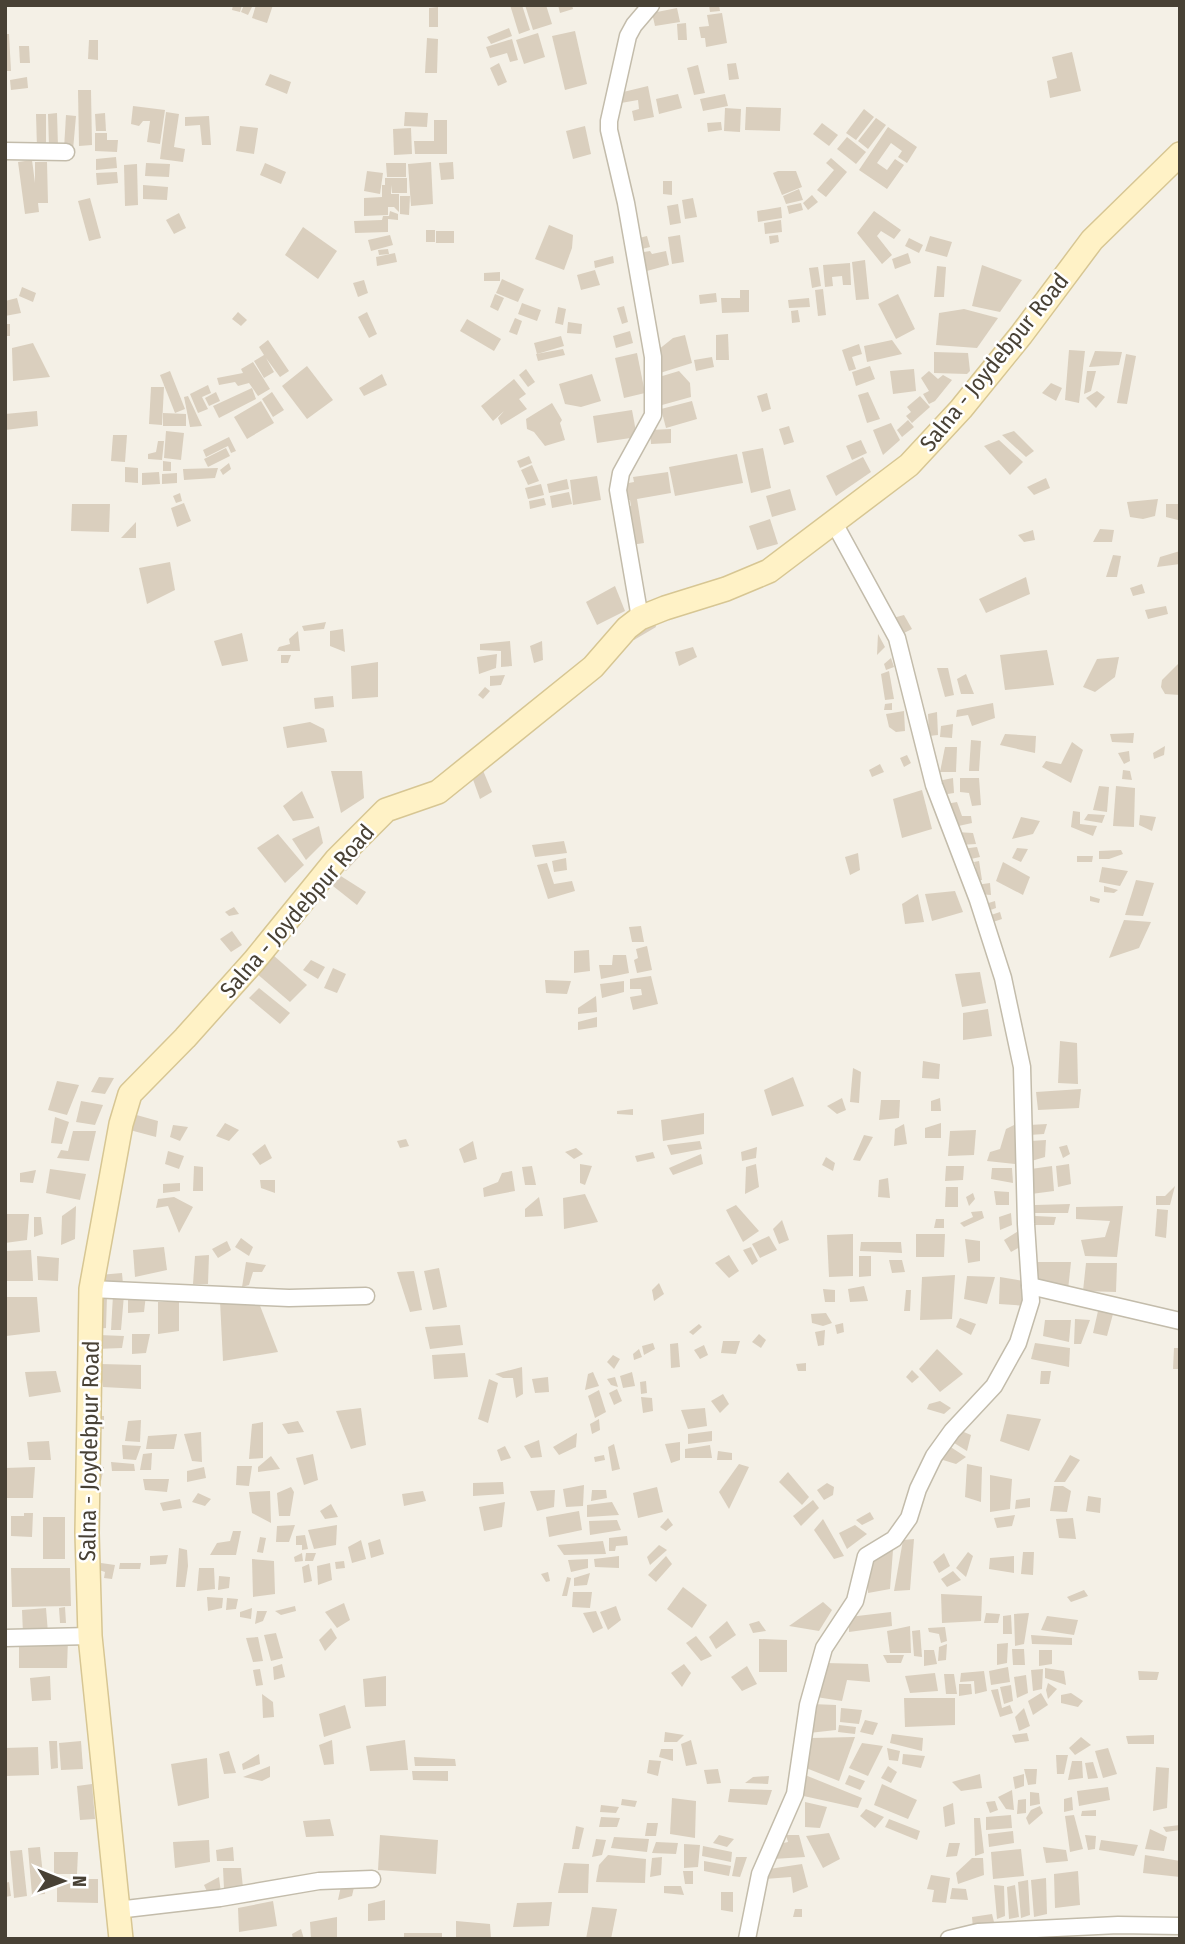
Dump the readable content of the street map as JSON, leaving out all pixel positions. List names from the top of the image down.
{
  "streets": {
    "main road": ["Salna - Joydebpur Road"]
  },
  "north": "right"
}
